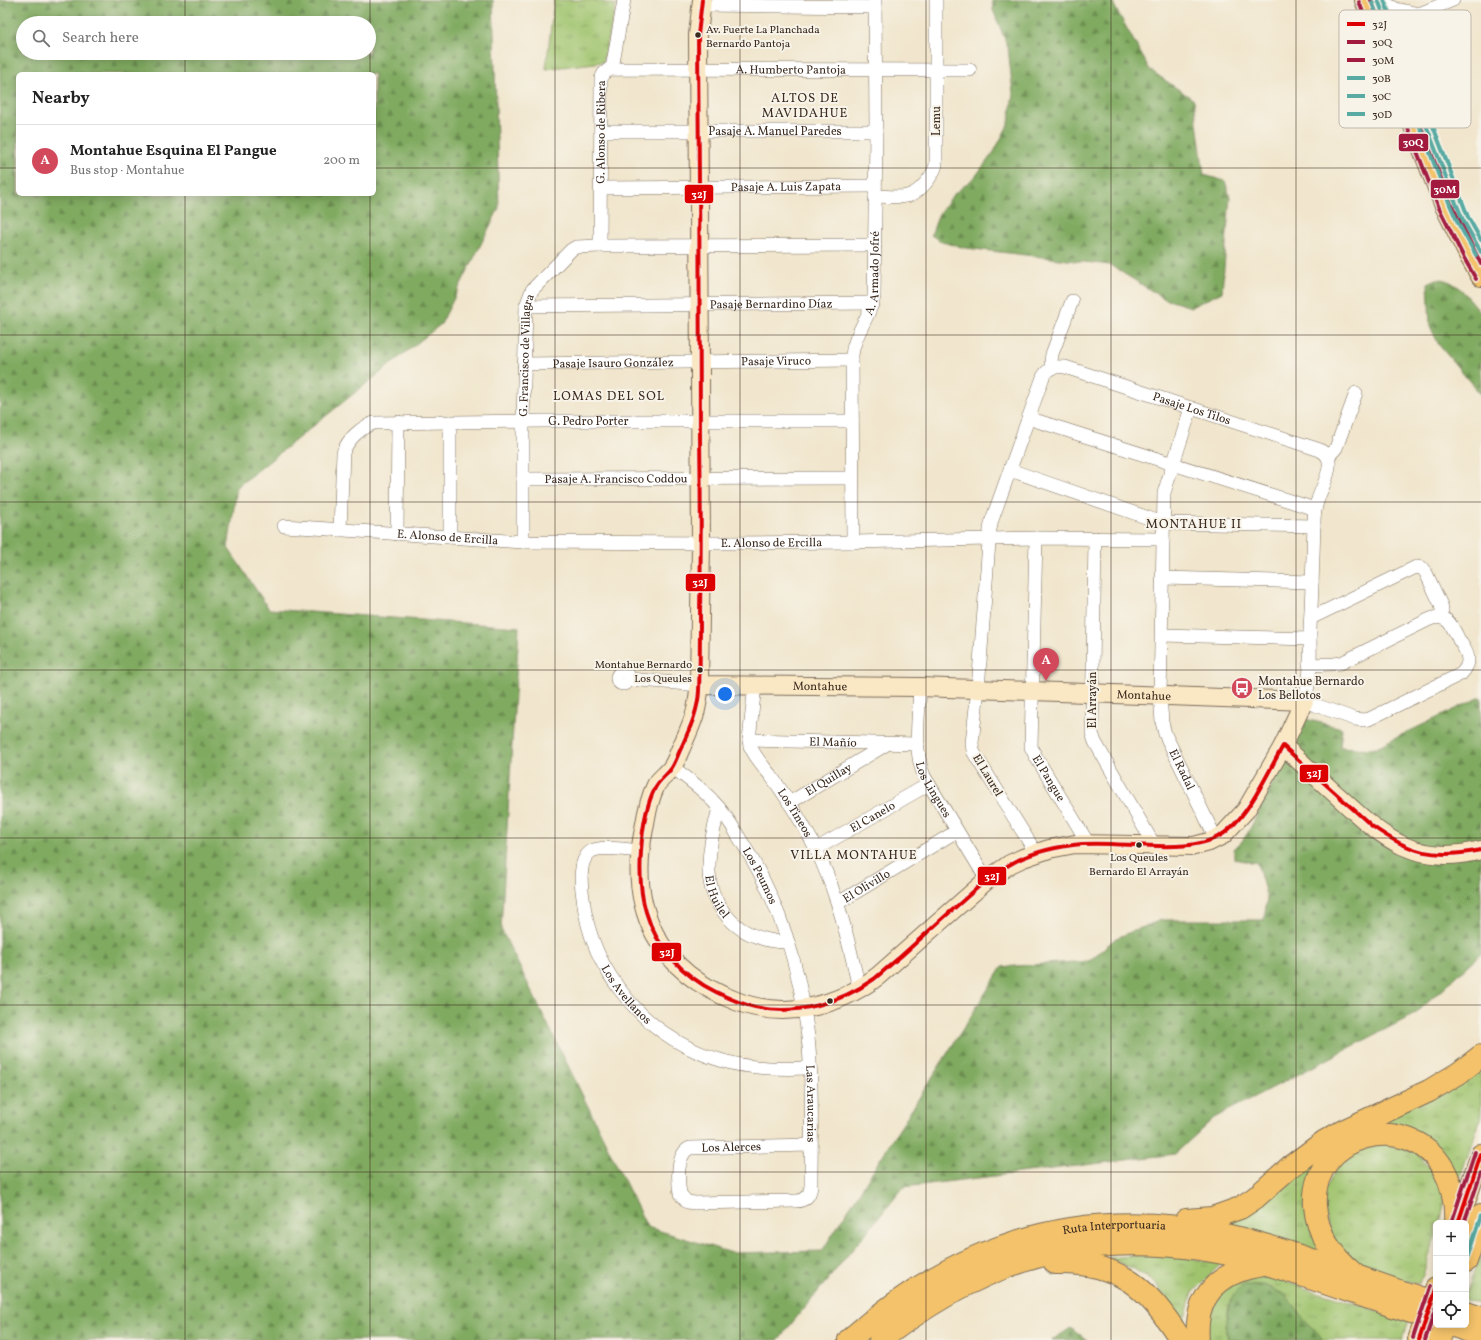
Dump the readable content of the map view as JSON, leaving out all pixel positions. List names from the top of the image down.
{
  "streets": {
    "highway": ["Ruta Interportuaria"],
    "street": [
      "A. Humberto Pantoja",
      "Lemu",
      "Pasaje A. Manuel Paredes",
      "G. Alonso de Ribera",
      "Pasaje A. Luis Zapata",
      "A. Armado Jofré",
      "Pasaje Bernardino Díaz",
      "G. Francisco de Villagra",
      "Pasaje Viruco",
      "Pasaje Isauro González",
      "Pasaje Los Tilos",
      "G. Pedro Porter",
      "Pasaje A. Francisco Coddou",
      "E. Alonso de Ercilla",
      "Montahue",
      "El Arrayán",
      "El Mañío",
      "El Radal",
      "El Laurel",
      "El Pangue",
      "El Quillay",
      "Los Lingues",
      "Los Tineos",
      "El Canelo",
      "Los Peumos",
      "El Olivillo",
      "El Huilel",
      "Los Avellanos",
      "Las Araucarias",
      "Los Alerces"
    ]
  },
  "crossings": [
    ["A. Humberto Pantoja", "Lemu"],
    ["A. Humberto Pantoja", "G. Alonso de Ribera"],
    ["A. Humberto Pantoja", "A. Armado Jofré"],
    ["Lemu", "Pasaje A. Luis Zapata"],
    ["Lemu", "A. Armado Jofré"],
    ["Pasaje A. Manuel Paredes", "G. Alonso de Ribera"],
    ["Pasaje A. Manuel Paredes", "A. Armado Jofré"],
    ["G. Alonso de Ribera", "Pasaje A. Luis Zapata"],
    ["G. Alonso de Ribera", "G. Francisco de Villagra"],
    ["Pasaje A. Luis Zapata", "A. Armado Jofré"],
    ["A. Armado Jofré", "Pasaje Bernardino Díaz"],
    ["A. Armado Jofré", "G. Francisco de Villagra"],
    ["A. Armado Jofré", "Pasaje Viruco"],
    ["A. Armado Jofré", "G. Pedro Porter"],
    ["A. Armado Jofré", "Pasaje A. Francisco Coddou"],
    ["A. Armado Jofré", "E. Alonso de Ercilla"],
    ["Pasaje Bernardino Díaz", "G. Francisco de Villagra"],
    ["G. Francisco de Villagra", "Pasaje Isauro González"],
    ["G. Francisco de Villagra", "G. Pedro Porter"],
    ["G. Francisco de Villagra", "Pasaje A. Francisco Coddou"],
    ["G. Francisco de Villagra", "E. Alonso de Ercilla"],
    ["Pasaje Viruco", "Pasaje Isauro González"],
    ["Pasaje Los Tilos", "El Radal"],
    ["Pasaje Los Tilos", "El Laurel"],
    ["G. Pedro Porter", "E. Alonso de Ercilla"],
    ["E. Alonso de Ercilla", "El Arrayán"],
    ["E. Alonso de Ercilla", "El Radal"],
    ["E. Alonso de Ercilla", "El Laurel"],
    ["E. Alonso de Ercilla", "El Pangue"],
    ["Montahue", "El Arrayán"],
    ["Montahue", "El Radal"],
    ["Montahue", "El Laurel"],
    ["Montahue", "El Pangue"],
    ["Montahue", "Los Lingues"],
    ["Montahue", "Los Tineos"],
    ["El Mañío", "El Quillay"],
    ["El Mañío", "Los Lingues"],
    ["El Mañío", "Los Tineos"],
    ["El Quillay", "Los Tineos"],
    ["Los Lingues", "El Canelo"],
    ["Los Lingues", "El Olivillo"],
    ["Los Tineos", "El Canelo"],
    ["Los Tineos", "El Olivillo"],
    ["Los Peumos", "El Huilel"],
    ["Los Peumos", "Las Araucarias"],
    ["Los Avellanos", "Las Araucarias"],
    ["Las Araucarias", "Los Alerces"]
  ],
  "districts": [
    "ALTOS DE MAVIDAHUE",
    "LOMAS DEL SOL",
    "MONTAHUE II",
    "VILLA MONTAHUE"
  ],
  "places": {
    "other": ["Av. Fuerte La Planchada Bernardo Pantoja", "Montahue Bernardo Los Queules", "Los Queules Bernardo El Arrayán"],
    "bus stop": ["Montahue Bernardo Los Bellotos"]
  },
  "lines": [
    "transit line 32J",
    "transit line 30M",
    "transit line 30B",
    "transit line 30D",
    "transit line 30Q",
    "transit line 30C"
  ],
  "legend": [
    "32J",
    "30Q",
    "30M",
    "30B",
    "30C",
    "30D"
  ],
  "page": {
    "search": "Search here",
    "heading": "Nearby",
    "list": [
      {
        "mark": "A",
        "name": "Montahue Esquina El Pangue",
        "note": "Bus stop · Montahue",
        "value": "200 m"
      }
    ],
    "pins": "A",
    "map_buttons": ["+", "−"]
  }
}
